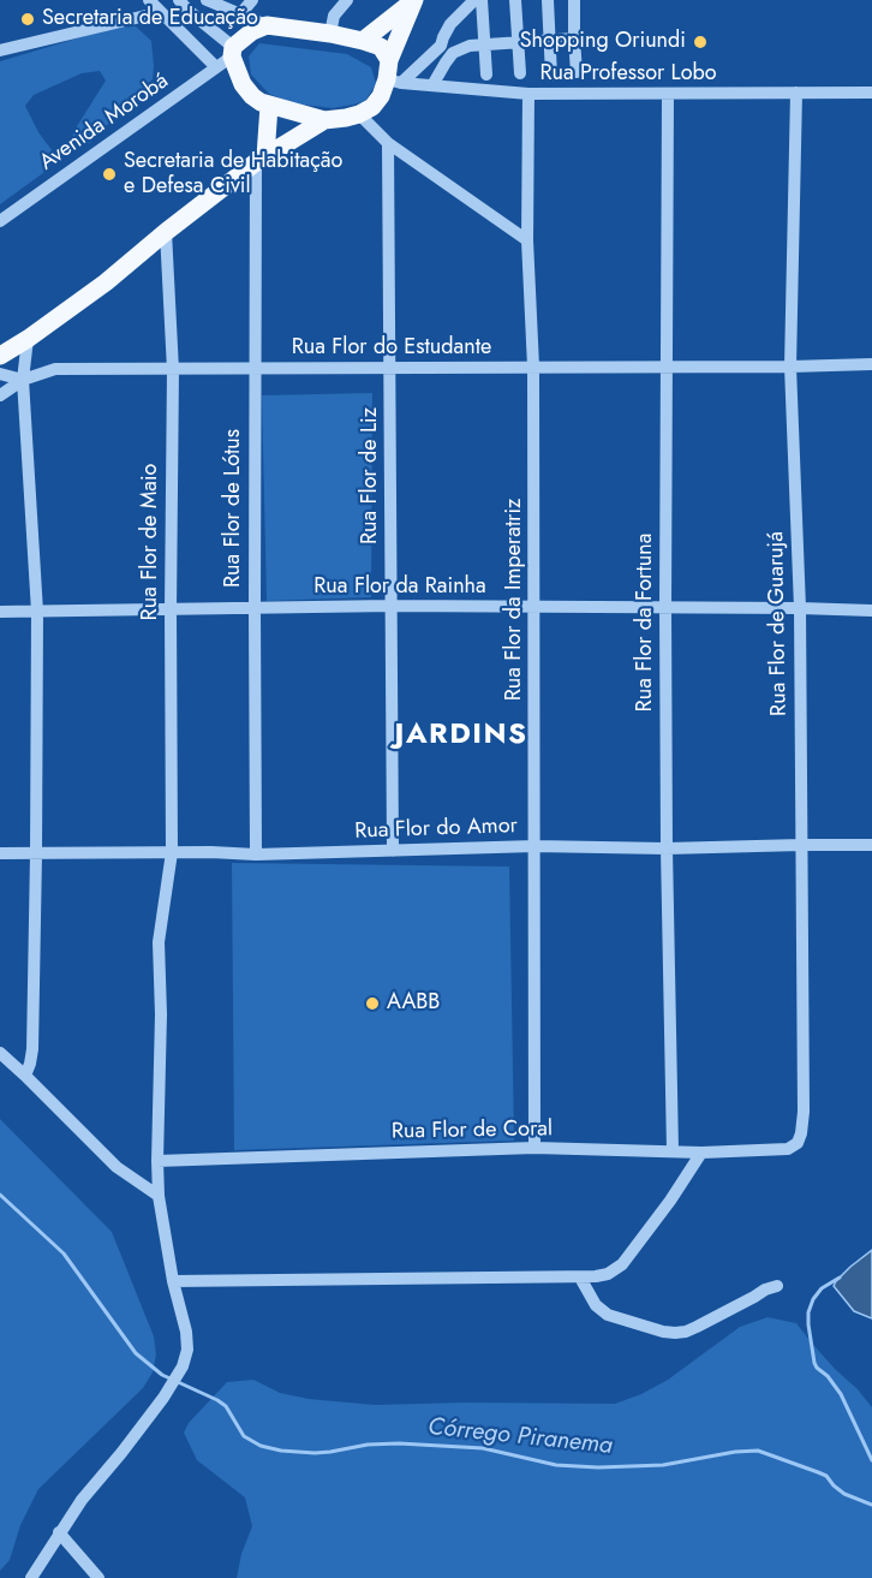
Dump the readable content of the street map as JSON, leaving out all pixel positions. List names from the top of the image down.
{
  "streets": {
    "street": [
      "Rua Professor Lobo",
      "Avenida Morobá",
      "Rua Flor do Estudante",
      "Rua Flor de Liz",
      "Rua Flor de Lótus",
      "Rua Flor de Maio",
      "Rua Flor da Rainha",
      "Rua Flor da Imperatriz",
      "Rua Flor da Fortuna",
      "Rua Flor de Guarujá",
      "Rua Flor do Amor",
      "Rua Flor de Coral"
    ]
  },
  "crossings": [
    ["Rua Professor Lobo", "Rua Flor da Imperatriz"],
    ["Rua Professor Lobo", "Rua Flor da Fortuna"],
    ["Rua Professor Lobo", "Rua Flor de Guarujá"],
    ["Rua Flor do Estudante", "Rua Flor de Liz"],
    ["Rua Flor do Estudante", "Rua Flor de Lótus"],
    ["Rua Flor do Estudante", "Rua Flor de Maio"],
    ["Rua Flor do Estudante", "Rua Flor da Imperatriz"],
    ["Rua Flor do Estudante", "Rua Flor da Fortuna"],
    ["Rua Flor do Estudante", "Rua Flor de Guarujá"],
    ["Rua Flor de Liz", "Rua Flor da Rainha"],
    ["Rua Flor de Liz", "Rua Flor do Amor"],
    ["Rua Flor de Lótus", "Rua Flor da Rainha"],
    ["Rua Flor de Lótus", "Rua Flor do Amor"],
    ["Rua Flor de Maio", "Rua Flor da Rainha"],
    ["Rua Flor de Maio", "Rua Flor do Amor"],
    ["Rua Flor de Maio", "Rua Flor de Coral"],
    ["Rua Flor da Rainha", "Rua Flor da Imperatriz"],
    ["Rua Flor da Rainha", "Rua Flor da Fortuna"],
    ["Rua Flor da Rainha", "Rua Flor de Guarujá"],
    ["Rua Flor da Imperatriz", "Rua Flor do Amor"],
    ["Rua Flor da Imperatriz", "Rua Flor de Coral"],
    ["Rua Flor da Fortuna", "Rua Flor do Amor"],
    ["Rua Flor da Fortuna", "Rua Flor de Coral"],
    ["Rua Flor de Guarujá", "Rua Flor do Amor"],
    ["Rua Flor de Guarujá", "Rua Flor de Coral"]
  ],
  "districts": ["JARDINS"],
  "water": ["Córrego Piranema"],
  "places": [
    "Secretaria de Educação",
    "Shopping Oriundi",
    "Secretaria de Habitação e Defesa Civil",
    "AABB"
  ]
}
